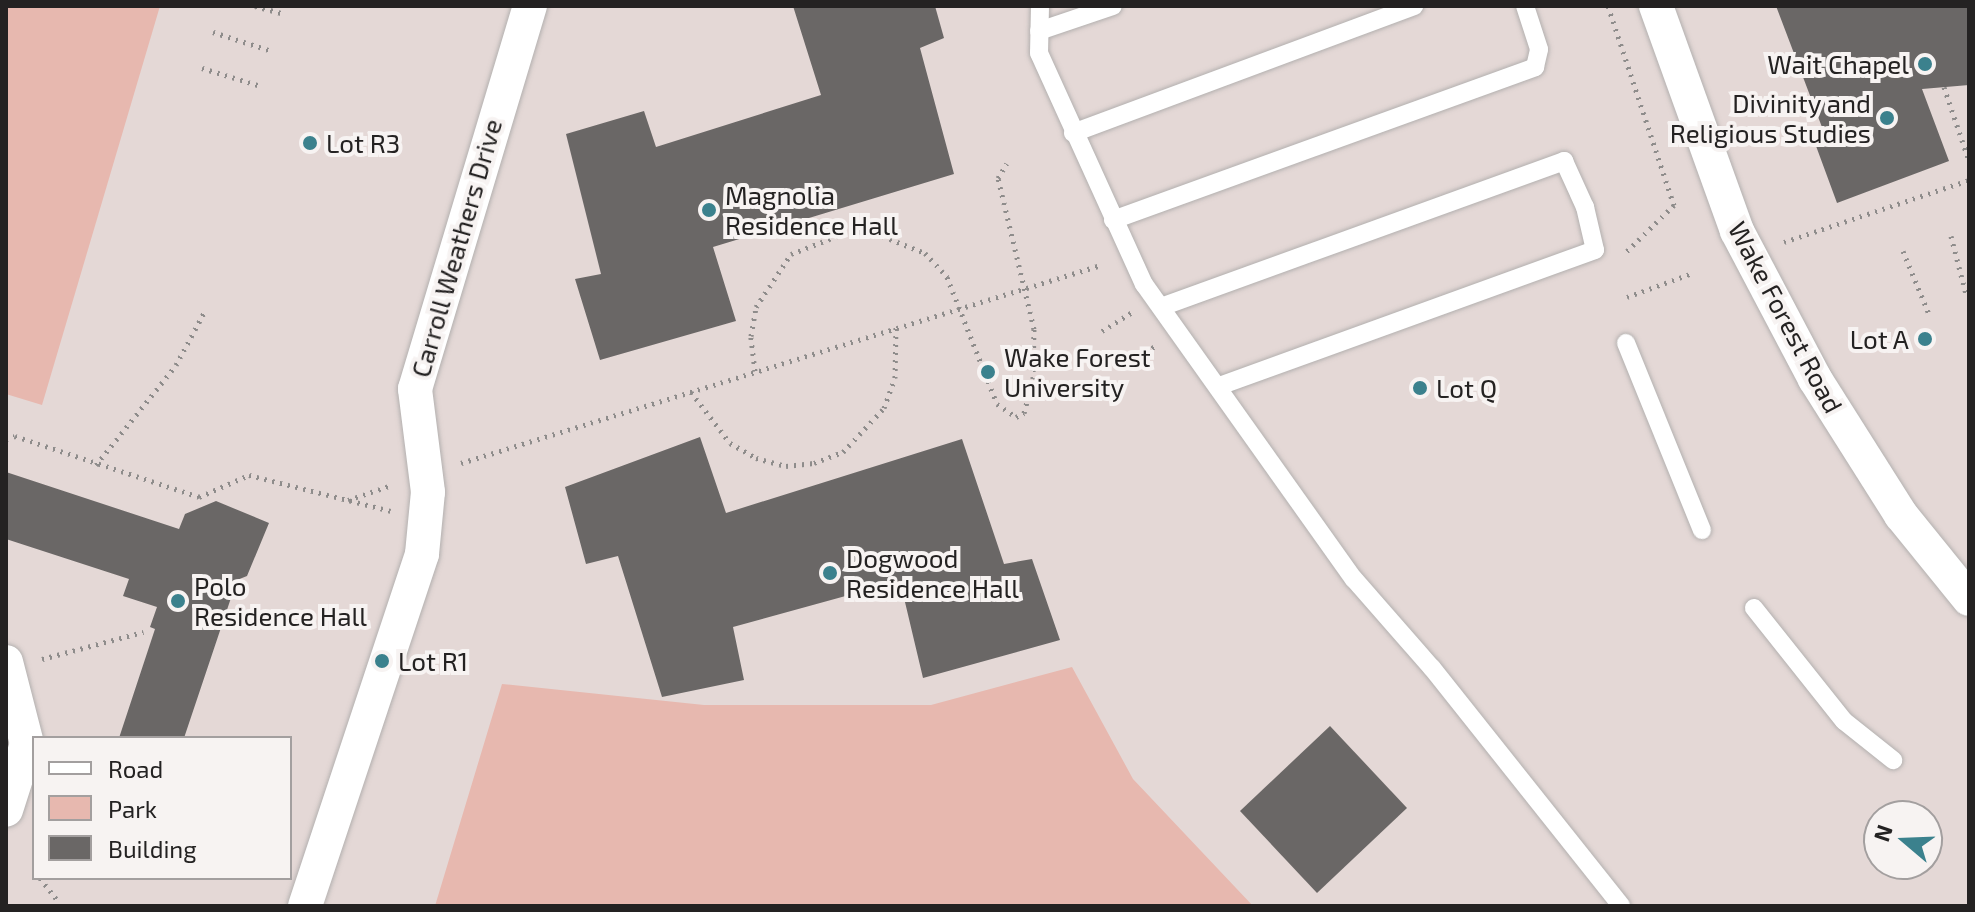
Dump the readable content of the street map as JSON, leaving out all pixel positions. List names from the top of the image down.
{
  "streets": {
    "street": ["Carroll Weathers Drive", "Wake Forest Road"]
  },
  "places": [
    "Wait Chapel",
    "Divinity and Religious Studies",
    "Lot R3",
    "Magnolia Residence Hall",
    "Lot A",
    "Wake Forest University",
    "Lot Q",
    "Dogwood Residence Hall",
    "Polo Residence Hall",
    "Lot R1"
  ],
  "legend": ["Road", "Park", "Building"],
  "north": "left"
}
